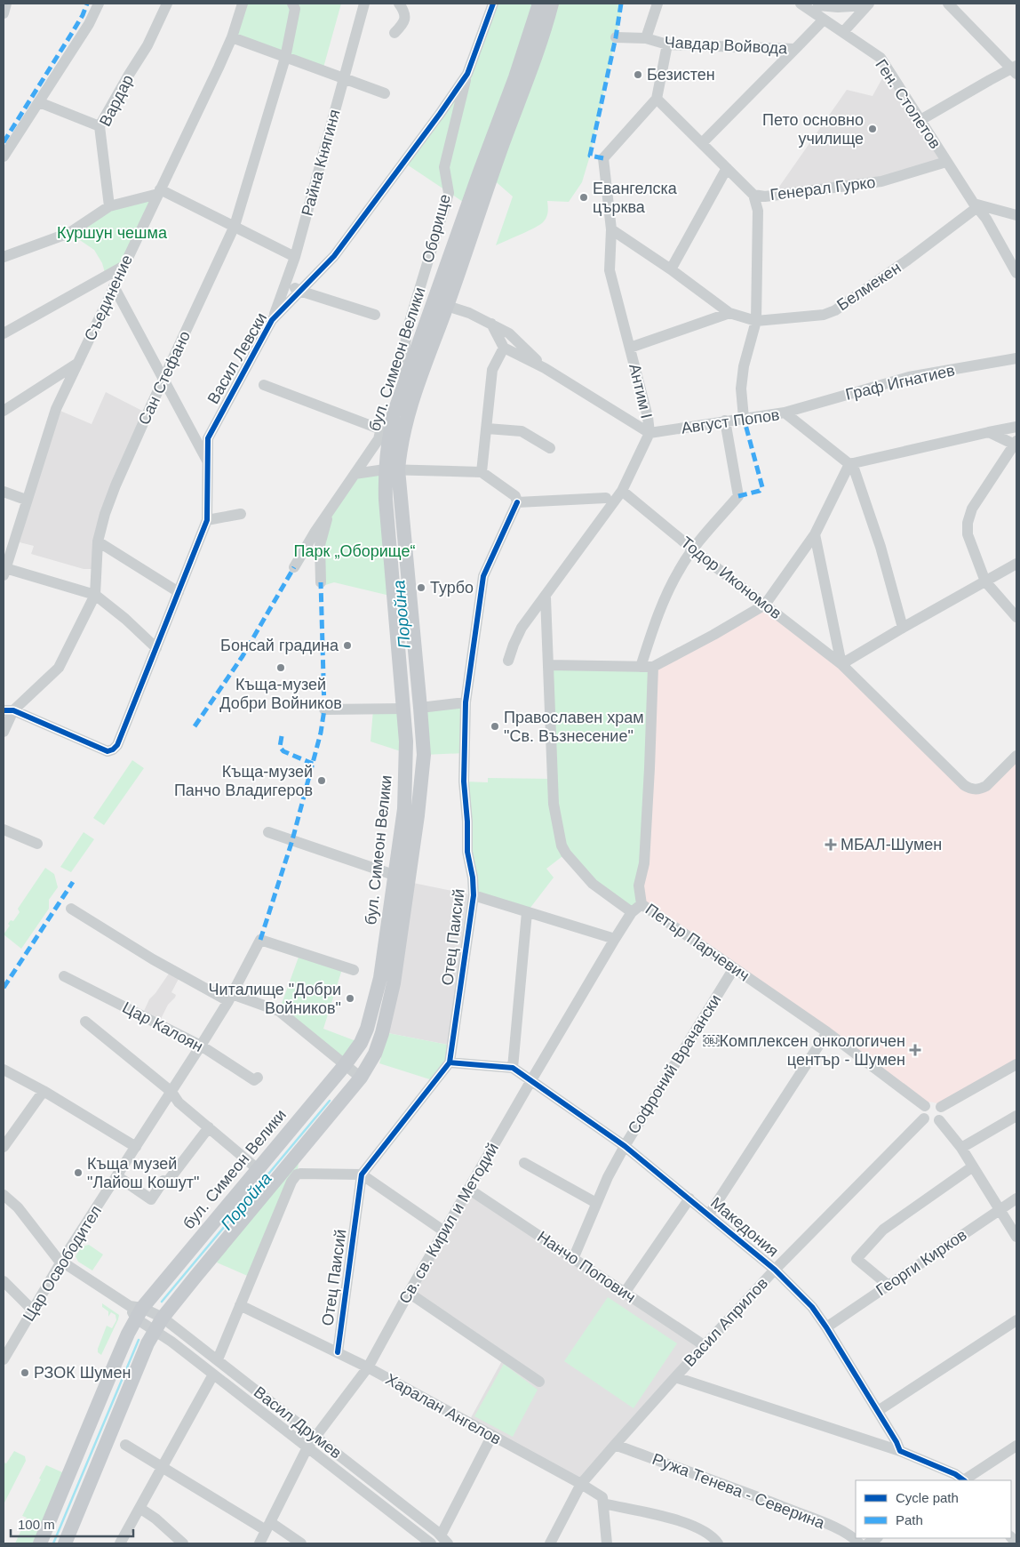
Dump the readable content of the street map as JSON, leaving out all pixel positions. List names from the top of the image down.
{
  "streets": {
    "main road": ["бул. Симеон Велики"],
    "street": [
      "Чавдар Войвода",
      "Вардар",
      "Ген. Столетов",
      "Райна Княгиня",
      "Генерал Гурко",
      "Оборище",
      "Белмекен",
      "Съединение",
      "Васил Левски",
      "Сан Стефано",
      "Граф Игнатиев",
      "Антим I",
      "Август Попов",
      "Тодор Икономов",
      "Отец Паисий",
      "Петър Парчевич",
      "Цар Калоян",
      "Софроний Врачански",
      "Св. св. Кирил и Методий",
      "Македония",
      "Георги Кирков",
      "Цар Освободител",
      "Нанчо Попович",
      "Васил Априлов",
      "Харалан Ангелов",
      "Васил Друмев",
      "Ружа Тенева - Северина"
    ]
  },
  "crossings": [
    ["Чавдар Войвода", "Ген. Столетов"],
    ["Ген. Столетов", "Генерал Гурко"],
    ["Ген. Столетов", "Белмекен"],
    ["Райна Княгиня", "Васил Левски"],
    ["Генерал Гурко", "Антим I"],
    ["Оборище", "Васил Левски"],
    ["Оборище", "бул. Симеон Велики"],
    ["Белмекен", "Антим I"],
    ["Васил Левски", "Сан Стефано"],
    ["бул. Симеон Велики", "Васил Друмев"],
    ["Граф Игнатиев", "Август Попов"],
    ["Антим I", "Август Попов"],
    ["Антим I", "Тодор Икономов"],
    ["Отец Паисий", "Македония"],
    ["Отец Паисий", "Харалан Ангелов"],
    ["Петър Парчевич", "Софроний Врачански"],
    ["Петър Парчевич", "Св. св. Кирил и Методий"],
    ["Петър Парчевич", "Васил Априлов"],
    ["Цар Калоян", "Цар Освободител"],
    ["Софроний Врачански", "Македония"],
    ["Софроний Врачански", "Нанчо Попович"],
    ["Св. св. Кирил и Методий", "Македония"],
    ["Св. св. Кирил и Методий", "Нанчо Попович"],
    ["Св. св. Кирил и Методий", "Харалан Ангелов"],
    ["Св. св. Кирил и Методий", "Васил Друмев"],
    ["Македония", "Георги Кирков"],
    ["Македония", "Васил Априлов"],
    ["Нанчо Попович", "Васил Априлов"],
    ["Васил Априлов", "Харалан Ангелов"],
    ["Васил Априлов", "Ружа Тенева - Северина"]
  ],
  "water": ["Поройна"],
  "parks": ["Куршун чешма", "Парк „Оборище“"],
  "places": {
    "other": [
      "Безистен",
      "Пето основно училище",
      "Евангелска църква",
      "Турбо",
      "Бонсай градина",
      "Къща-музей Добри Войников",
      "Православен храм \"Св. Възнесение\"",
      "Къща-музей Панчо Владигеров",
      "Читалище \"Добри Войников\"",
      "Къща музей \"Лайош Кошут\"",
      "РЗОК Шумен"
    ],
    "health": ["МБАЛ-Шумен", "￼Комплексен онкологичен център - Шумен"]
  },
  "legend": ["Cycle path", "Path"],
  "scale_bar": "100 m"
}
